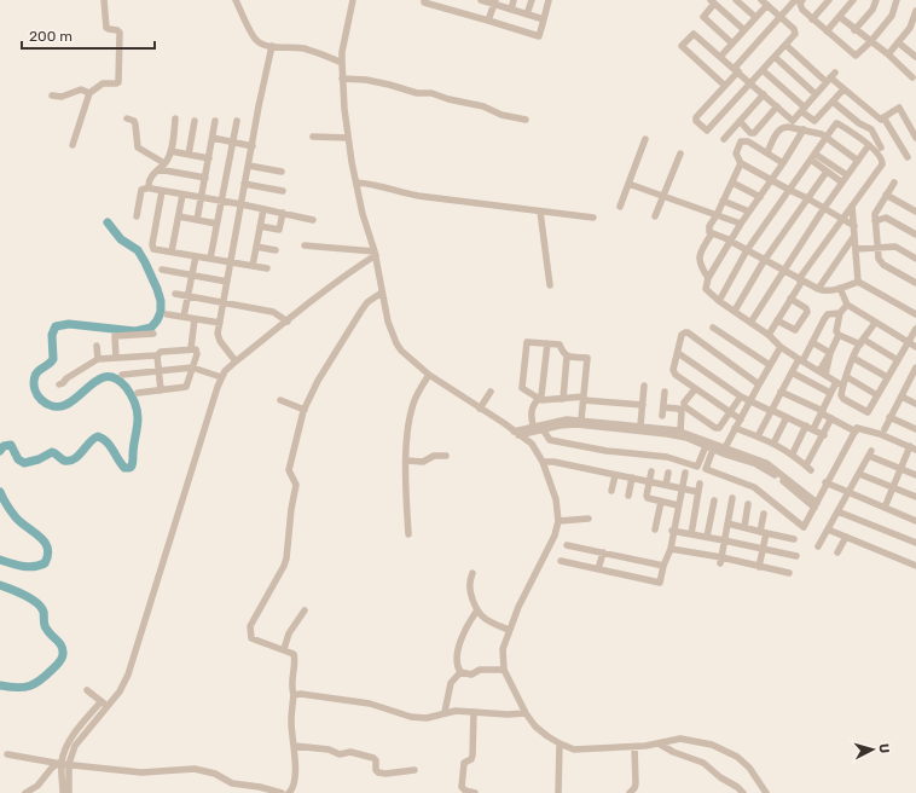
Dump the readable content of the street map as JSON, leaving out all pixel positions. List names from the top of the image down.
{
  "scale_bar": "200 m",
  "north": "right"
}
